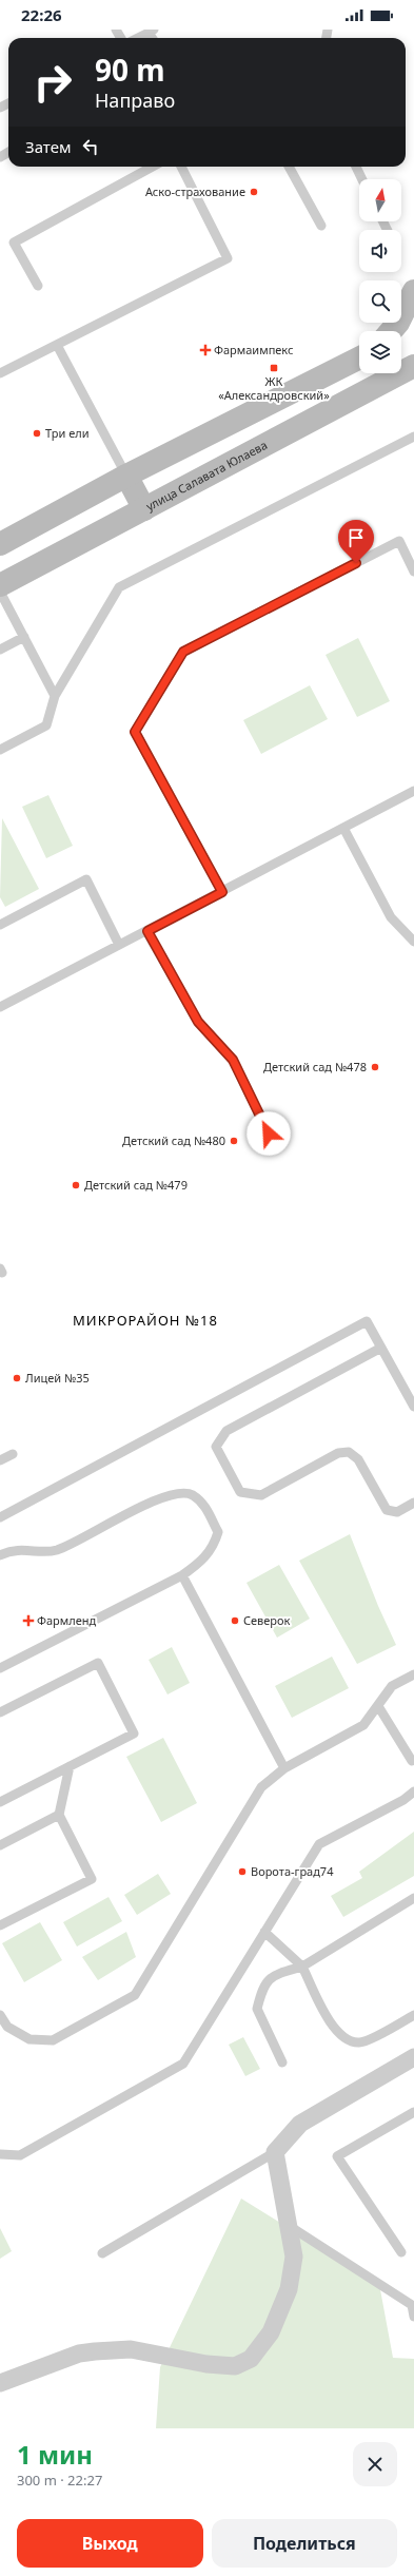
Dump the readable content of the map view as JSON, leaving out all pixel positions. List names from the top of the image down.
{
  "streets": {
    "street": ["улица Салавата Юлаева"]
  },
  "districts": ["МИКРОРАЙОН №18"],
  "places": {
    "other": [
      "Аско-страхование",
      "Три ели",
      "Детский сад №478",
      "Детский сад №480",
      "Детский сад №479",
      "Лицей №35",
      "Северок",
      "Ворота-град74"
    ],
    "health": ["Фармаимпекс", "Фармленд"],
    "transit": ["ЖК «Александровский»"]
  },
  "north": "top",
  "page": {
    "status": "22:26",
    "turn": ["90 m", "Направо"],
    "then": "Затем",
    "heading": ["1 мин", "300 m · 22:27"],
    "buttons": ["Выход", "Поделиться"]
  }
}
